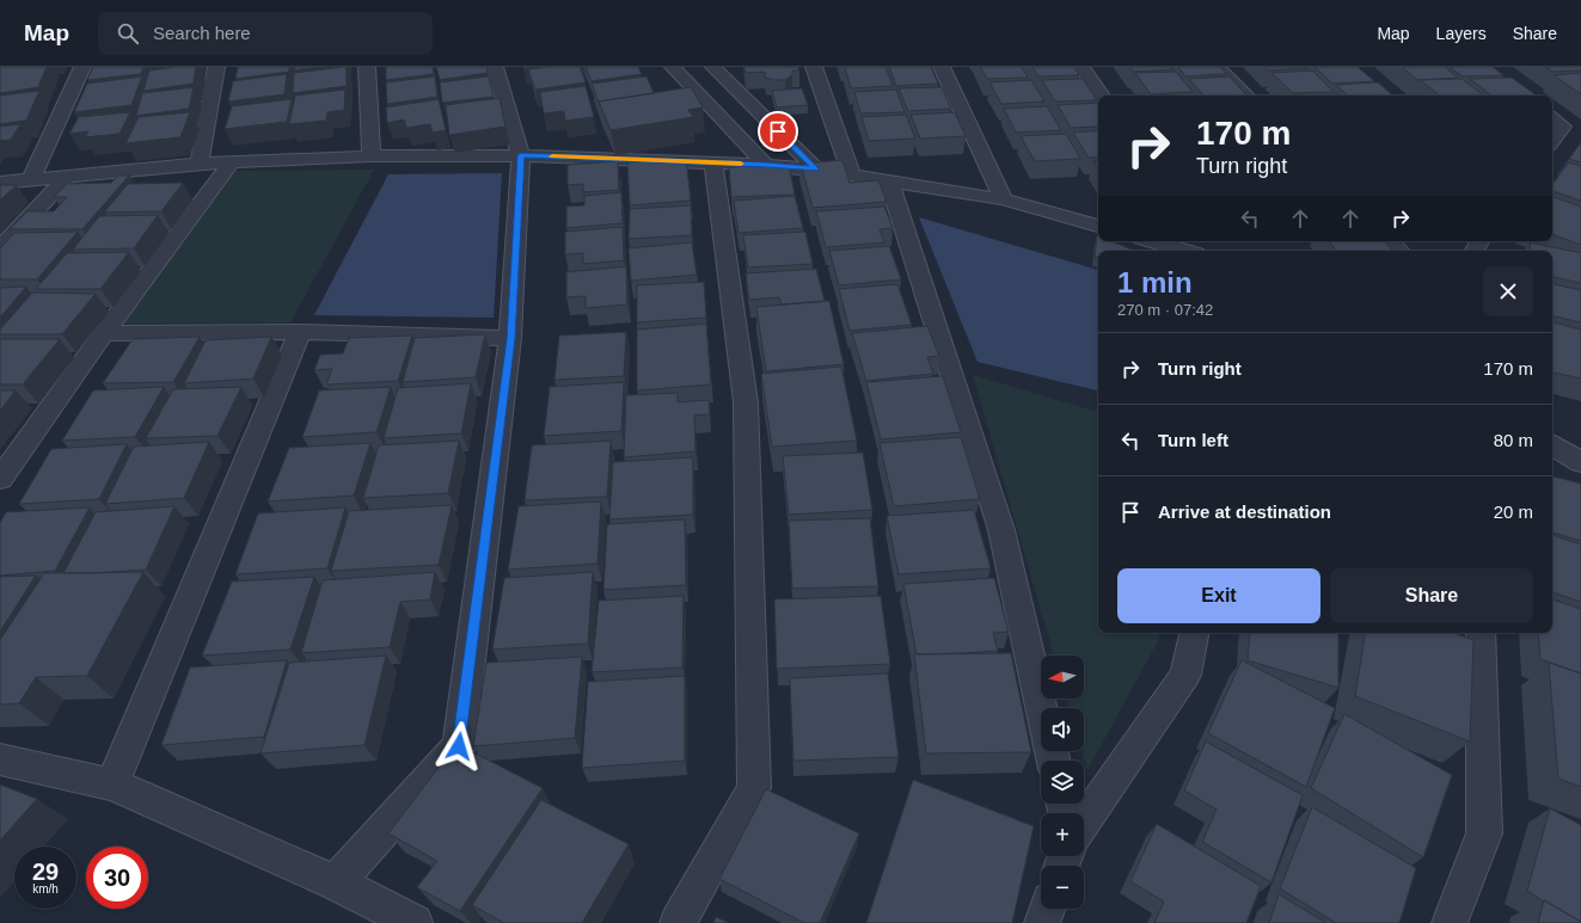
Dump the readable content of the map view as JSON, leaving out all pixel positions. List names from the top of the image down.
{
  "north": "left",
  "page": {
    "header": "Map",
    "search": "Search here",
    "nav": ["Map", "Layers", "Share"],
    "turn": ["170 m", "Turn right"],
    "heading": ["1 min", "270 m · 07:42"],
    "list": [
      {
        "name": "Turn right",
        "value": "170 m"
      },
      {
        "name": "Turn left",
        "value": "80 m"
      },
      {
        "name": "Arrive at destination",
        "value": "20 m"
      }
    ],
    "buttons": ["Exit", "Share"],
    "map_buttons": ["+", "−"],
    "speed": "29 km/h",
    "limit": "30"
  }
}
